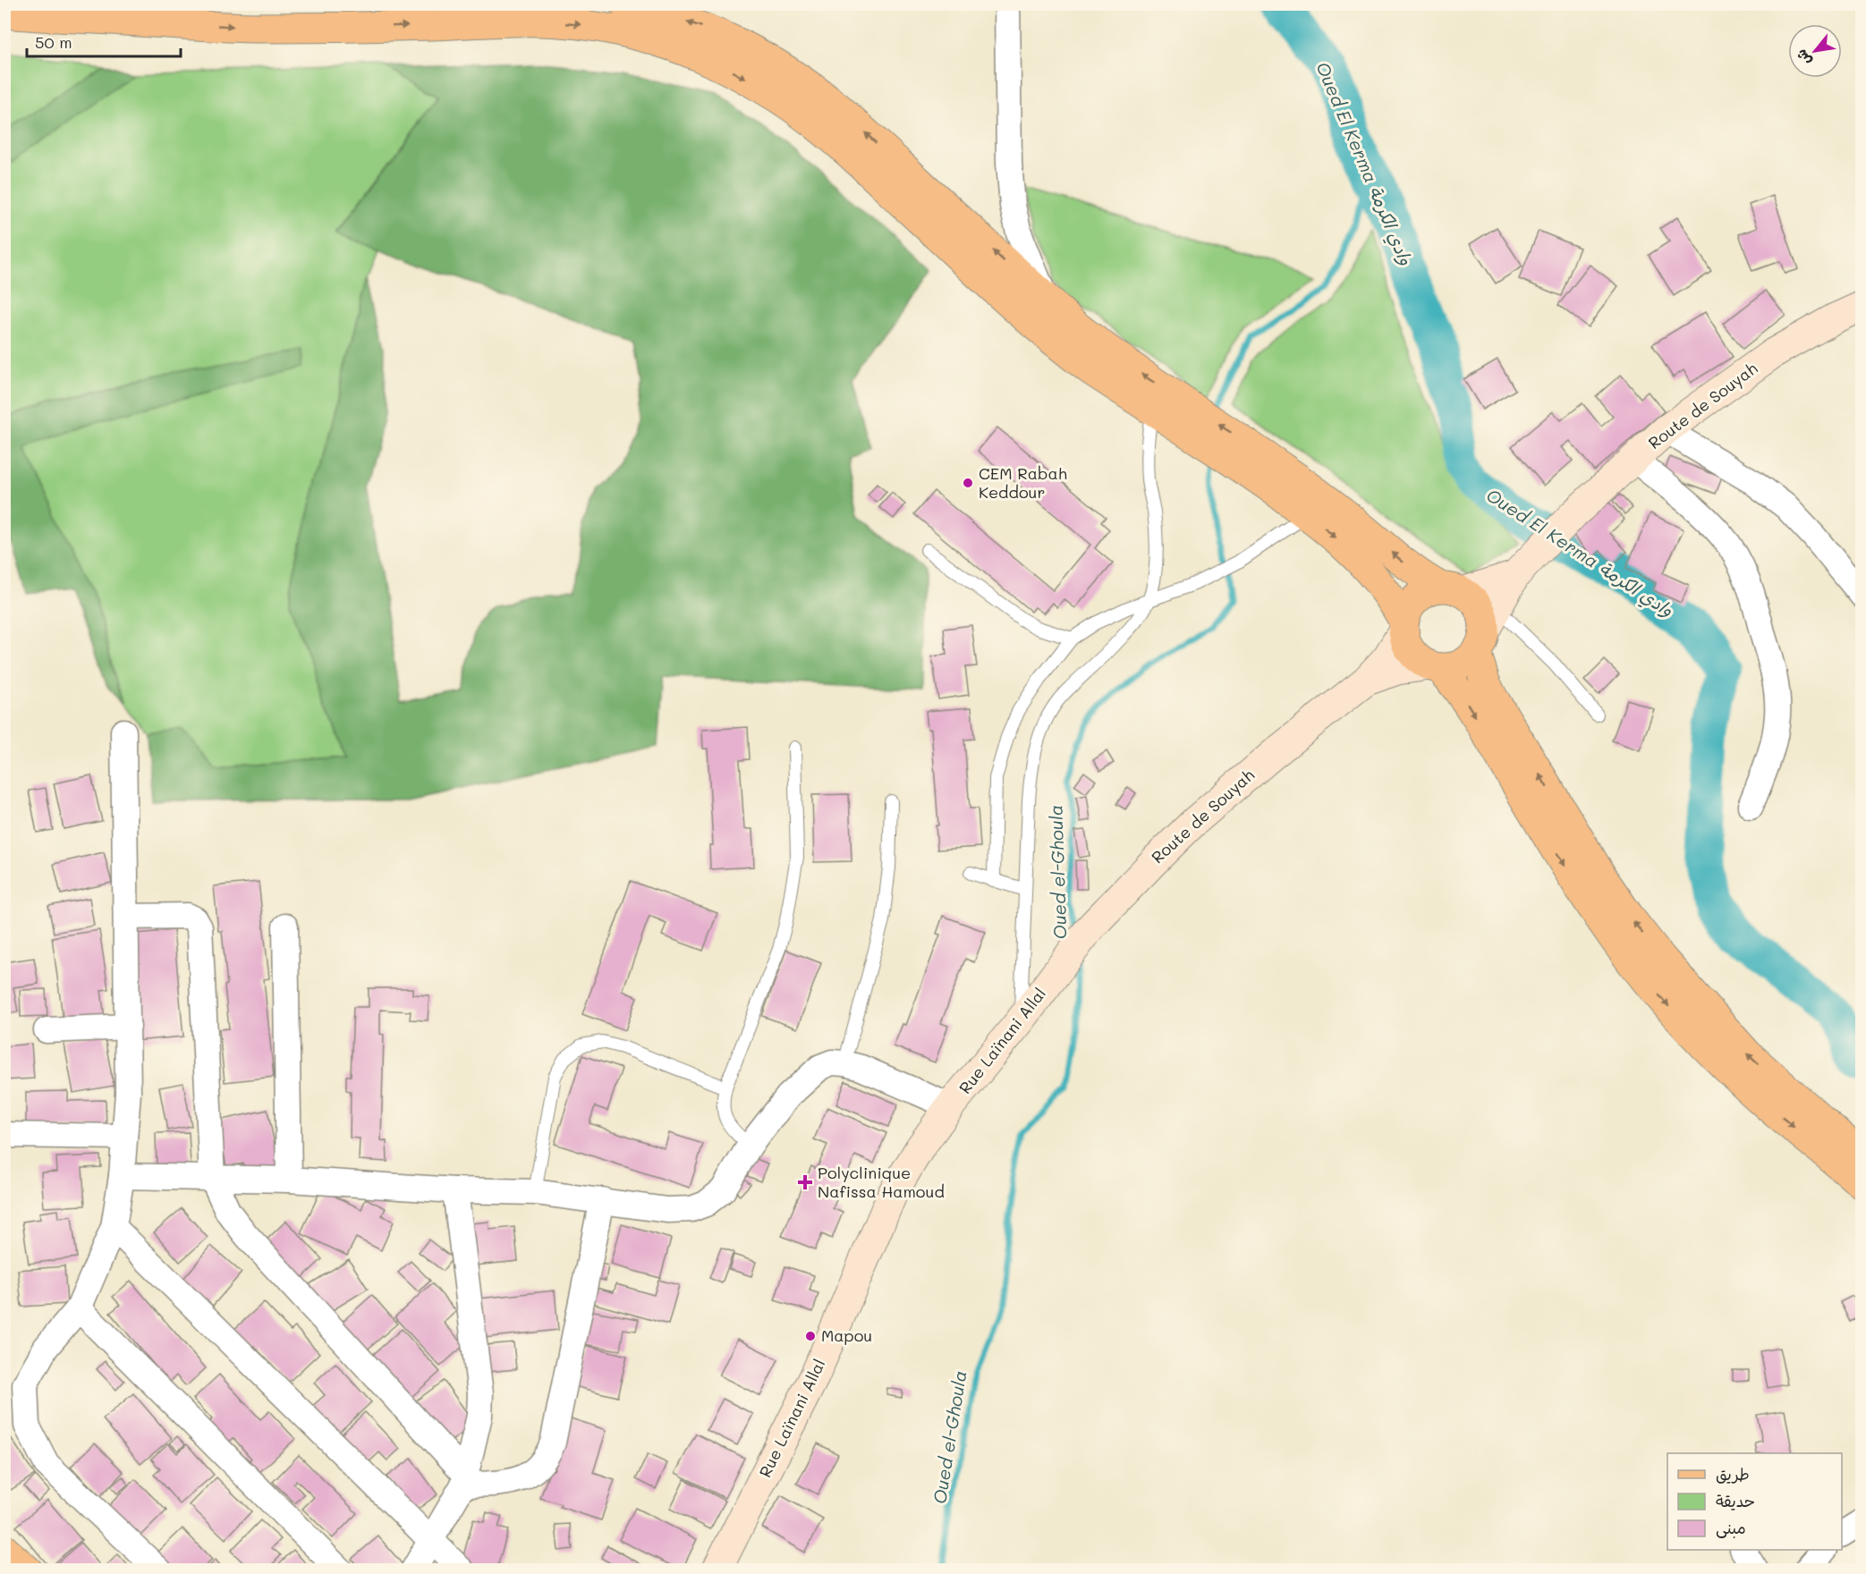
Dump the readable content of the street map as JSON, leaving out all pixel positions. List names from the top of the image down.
{
  "streets": {
    "main road": ["Route de Souyah", "Rue Laïnani Allal"]
  },
  "crossings": [
    ["Route de Souyah", "Rue Laïnani Allal"]
  ],
  "water": ["Oued El Kerma وادي الكرمة", "Oued el-Ghoula"],
  "places": {
    "other": ["CEM Rabah Keddour", "Mapou"],
    "health": ["Polyclinique Nafissa Hamoud"]
  },
  "legend": ["طريق", "حديقة", "مبنى"],
  "scale_bar": "50 m",
  "north": "bottom left"
}
